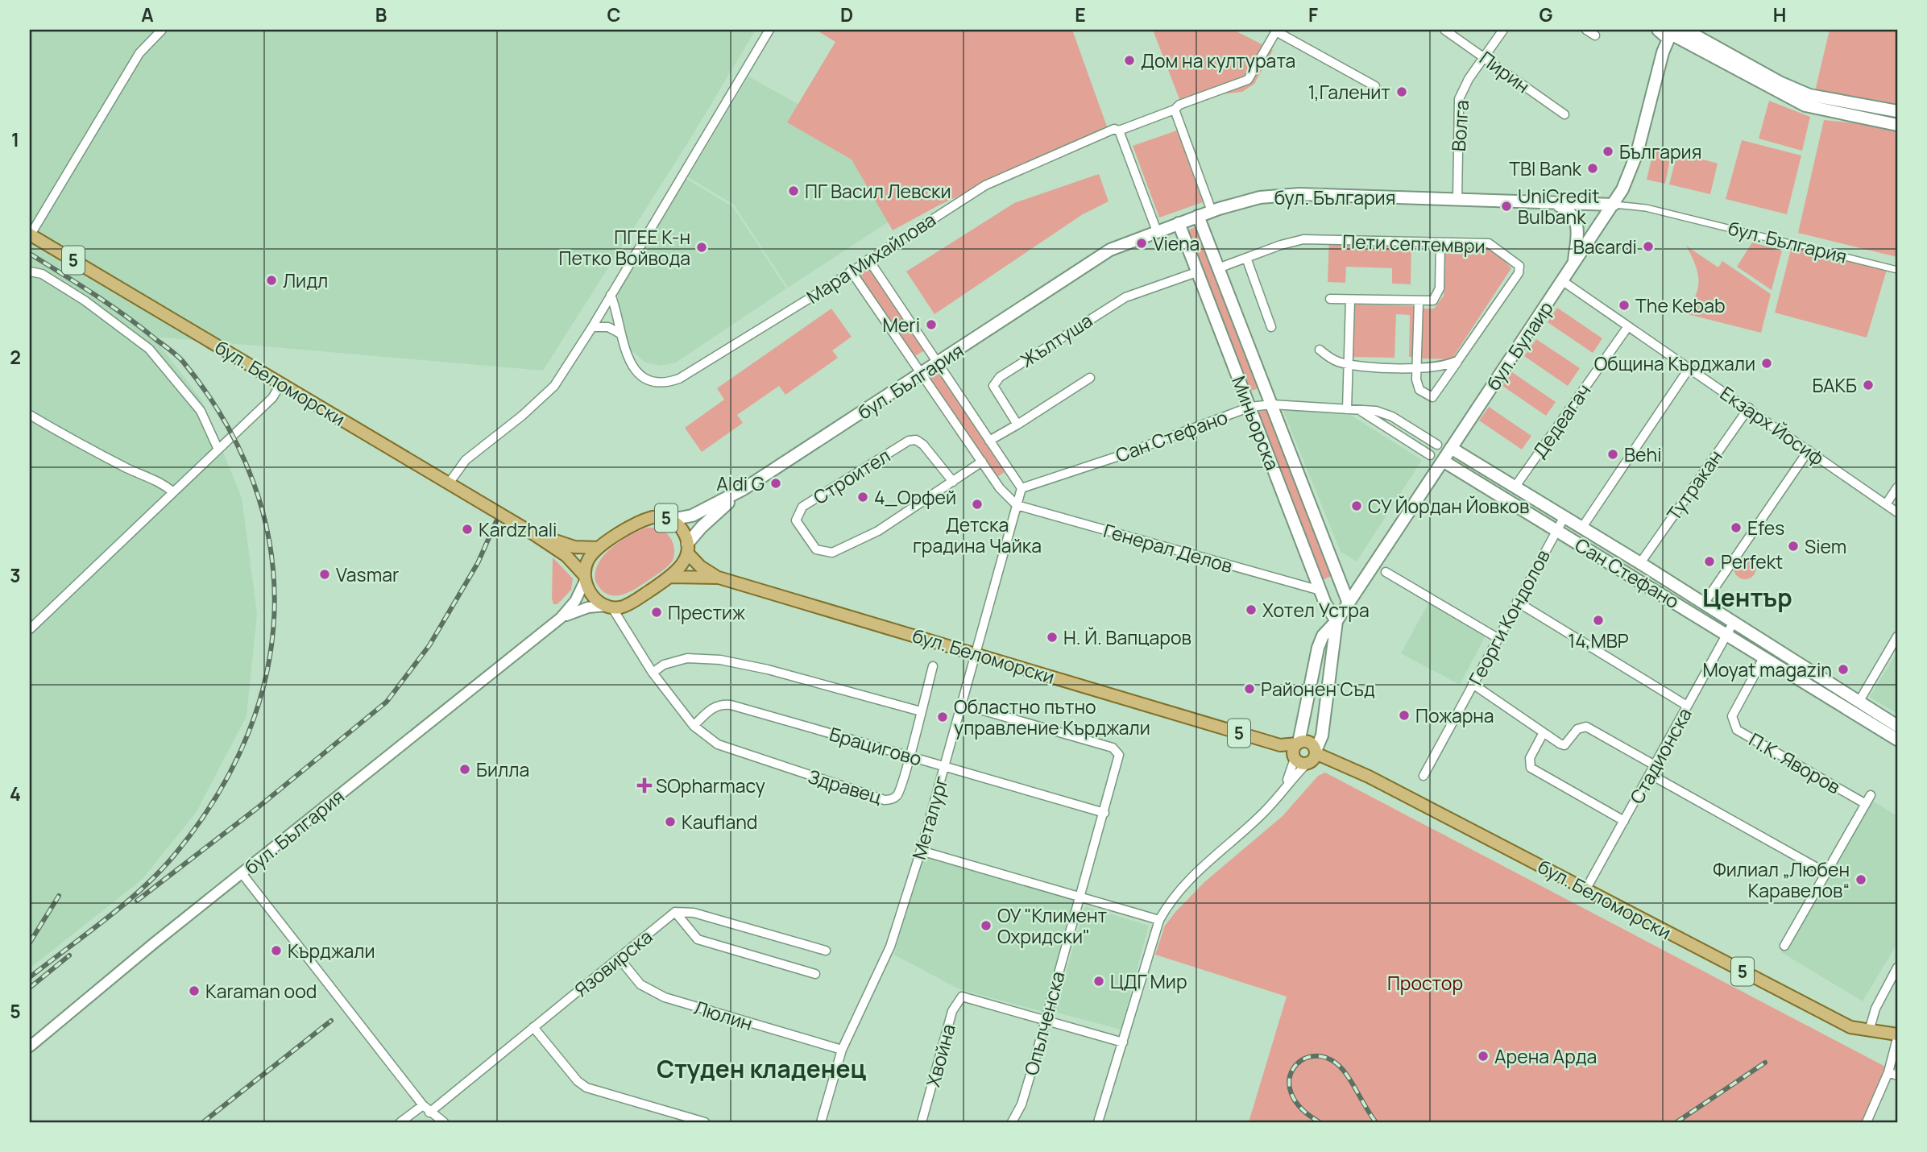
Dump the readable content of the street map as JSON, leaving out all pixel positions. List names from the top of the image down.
{
  "streets": {
    "main road": [
      "бул. България",
      "5",
      "бул. Булаир",
      "бул. Беломорски",
      "Миньорска",
      "Сан Стефано"
    ],
    "street": [
      "Пирин",
      "Волга",
      "Пети септември",
      "Мара Михайлова",
      "Жълтуша",
      "Дедеагач",
      "Екзарх Йосиф",
      "Строител",
      "Тутракан",
      "Генерал Делов",
      "Георги Кондолов",
      "Брацигово",
      "Стадионска",
      "П.К. Яворов",
      "Здравец",
      "Металург",
      "Язовирска",
      "Люлин",
      "Опълченска",
      "Хвойна"
    ]
  },
  "crossings": [
    ["Пирин", "Волга"],
    ["Волга", "бул. България"],
    ["бул. България", "5"],
    ["бул. България", "бул. Булаир"],
    ["бул. България", "бул. Беломорски"],
    ["бул. България", "Миньорска"],
    ["Пети септември", "Миньорска"],
    ["5", "бул. Булаир"],
    ["5", "бул. Беломорски"],
    ["Жълтуша", "Миньорска"],
    ["бул. Булаир", "бул. Беломорски"],
    ["бул. Булаир", "Миньорска"],
    ["бул. Булаир", "Екзарх Йосиф"],
    ["бул. Булаир", "Сан Стефано"],
    ["бул. Беломорски", "Стадионска"],
    ["бул. Беломорски", "Металург"],
    ["Дедеагач", "Екзарх Йосиф"],
    ["Дедеагач", "Сан Стефано"],
    ["Миньорска", "Сан Стефано"],
    ["Миньорска", "Генерал Делов"],
    ["Екзарх Йосиф", "Тутракан"],
    ["Сан Стефано", "Тутракан"],
    ["Сан Стефано", "Георги Кондолов"],
    ["Сан Стефано", "Стадионска"],
    ["Сан Стефано", "П.К. Яворов"],
    ["Сан Стефано", "Металург"],
    ["Генерал Делов", "Металург"],
    ["Брацигово", "Здравец"],
    ["Брацигово", "Металург"],
    ["Брацигово", "Опълченска"],
    ["Металург", "Люлин"],
    ["Металург", "Опълченска"],
    ["Язовирска", "Люлин"],
    ["Опълченска", "Хвойна"]
  ],
  "districts": ["Център", "Студен кладенец"],
  "parks": ["Простор"],
  "places": {
    "other": [
      "Дом на културата",
      "1,Галенит",
      "България",
      "TBI Bank",
      "ПГ Васил Левски",
      "UniCredit Bulbank",
      "Viena",
      "Bacardi",
      "ПГЕЕ К-н Петко Войвода",
      "Лидл",
      "The Kebab",
      "Meri",
      "Община Кърджали",
      "БАКБ",
      "Behi",
      "Aldi G",
      "4_Орфей",
      "Детска градина Чайка",
      "СУ Йордан Йовков",
      "Efes",
      "Kardzhali",
      "Siem",
      "Perfekt",
      "Vasmar",
      "Хотел Устра",
      "Престиж",
      "14,МВР",
      "Н. Й. Вапцаров",
      "Moyat magazin",
      "Районен Съд",
      "Пожарна",
      "Областно пътно управление Кърджали",
      "Билла",
      "Kaufland",
      "Филиал „Любен Каравелов“",
      "ОУ \"Климент Охридски\"",
      "Кърджали",
      "ЦДГ Мир",
      "Karaman ood",
      "Арена Арда"
    ],
    "health": ["SOpharmacy"]
  },
  "grid": {
    "columns": [
      "A",
      "B",
      "C",
      "D",
      "E",
      "F",
      "G",
      "H"
    ],
    "rows": [
      "1",
      "2",
      "3",
      "4",
      "5"
    ]
  }
}
